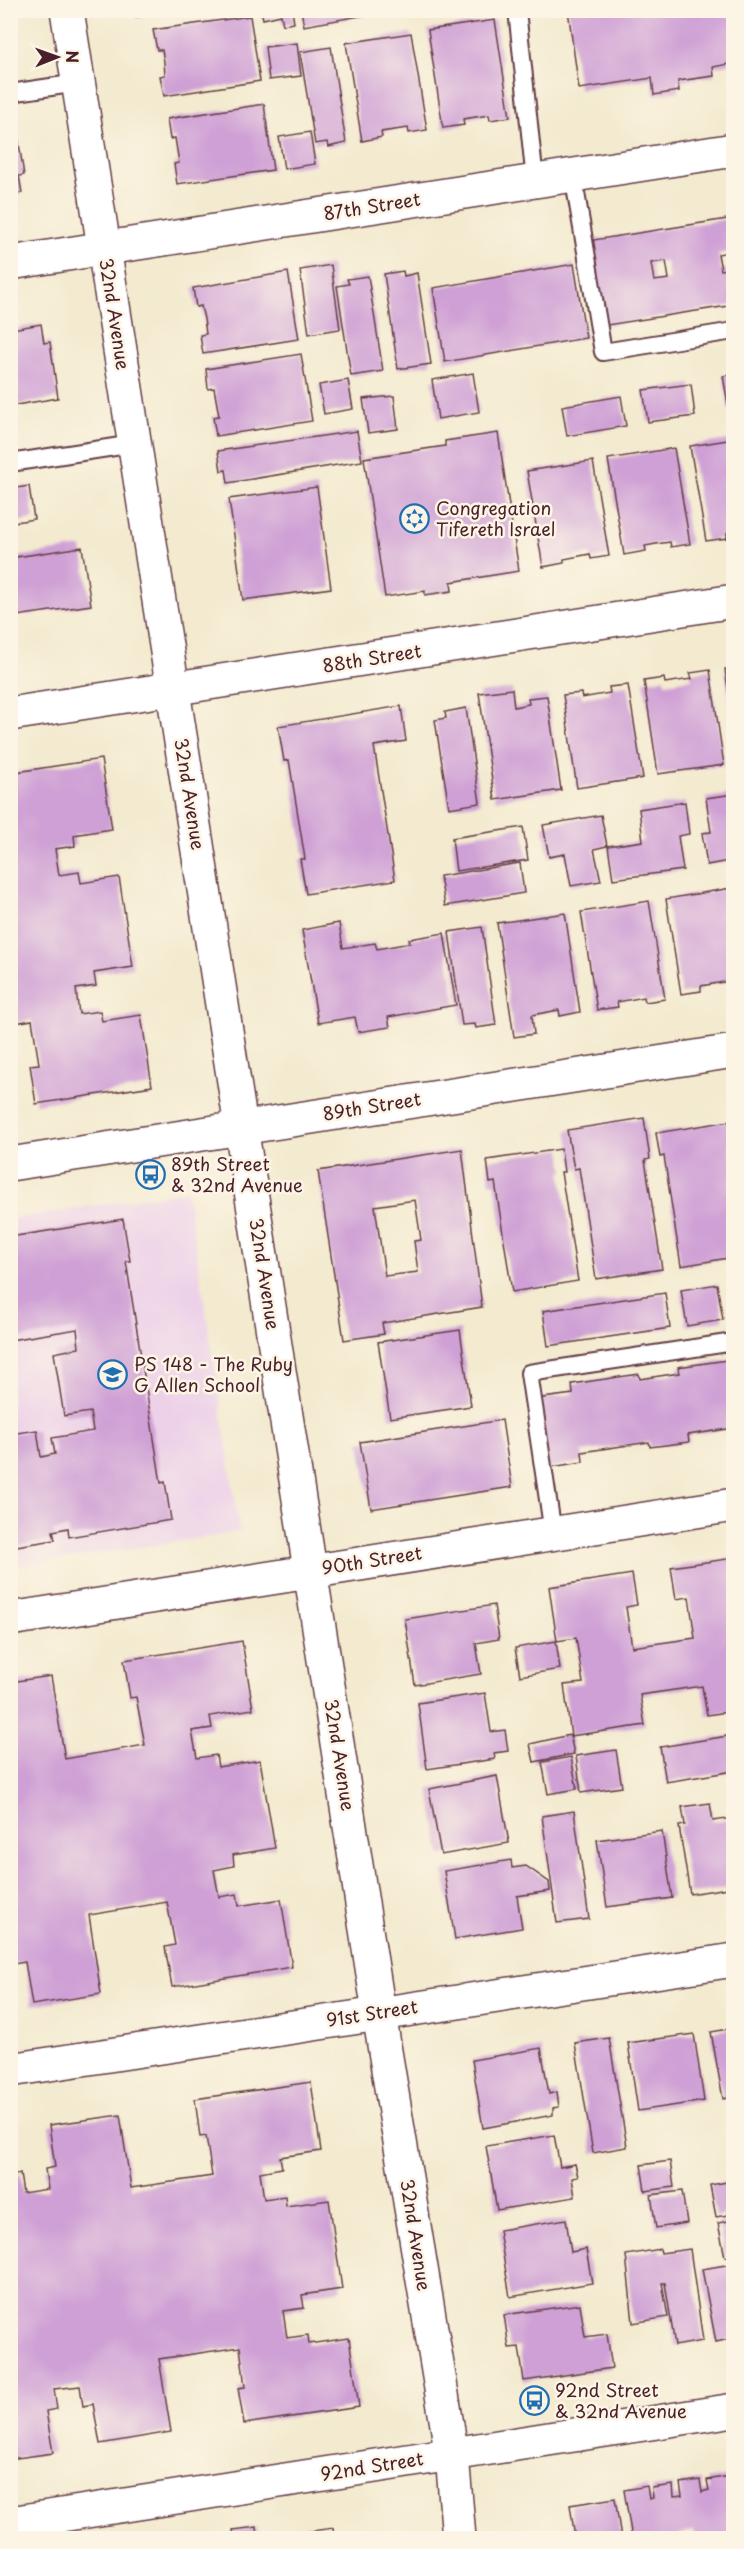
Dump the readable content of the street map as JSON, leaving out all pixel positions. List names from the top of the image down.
{
  "streets": {
    "street": [
      "87th Street",
      "32nd Avenue",
      "88th Street",
      "89th Street",
      "90th Street",
      "91st Street",
      "92nd Street"
    ]
  },
  "crossings": [
    ["87th Street", "32nd Avenue"],
    ["32nd Avenue", "88th Street"],
    ["32nd Avenue", "89th Street"],
    ["32nd Avenue", "90th Street"],
    ["32nd Avenue", "91st Street"],
    ["32nd Avenue", "92nd Street"]
  ],
  "places": {
    "synagogue": ["Congregation Tifereth Israel"],
    "bus stop": ["89th Street & 32nd Avenue", "92nd Street & 32nd Avenue"],
    "school or university": ["PS 148 - The Ruby G Allen School"]
  },
  "north": "right"
}
